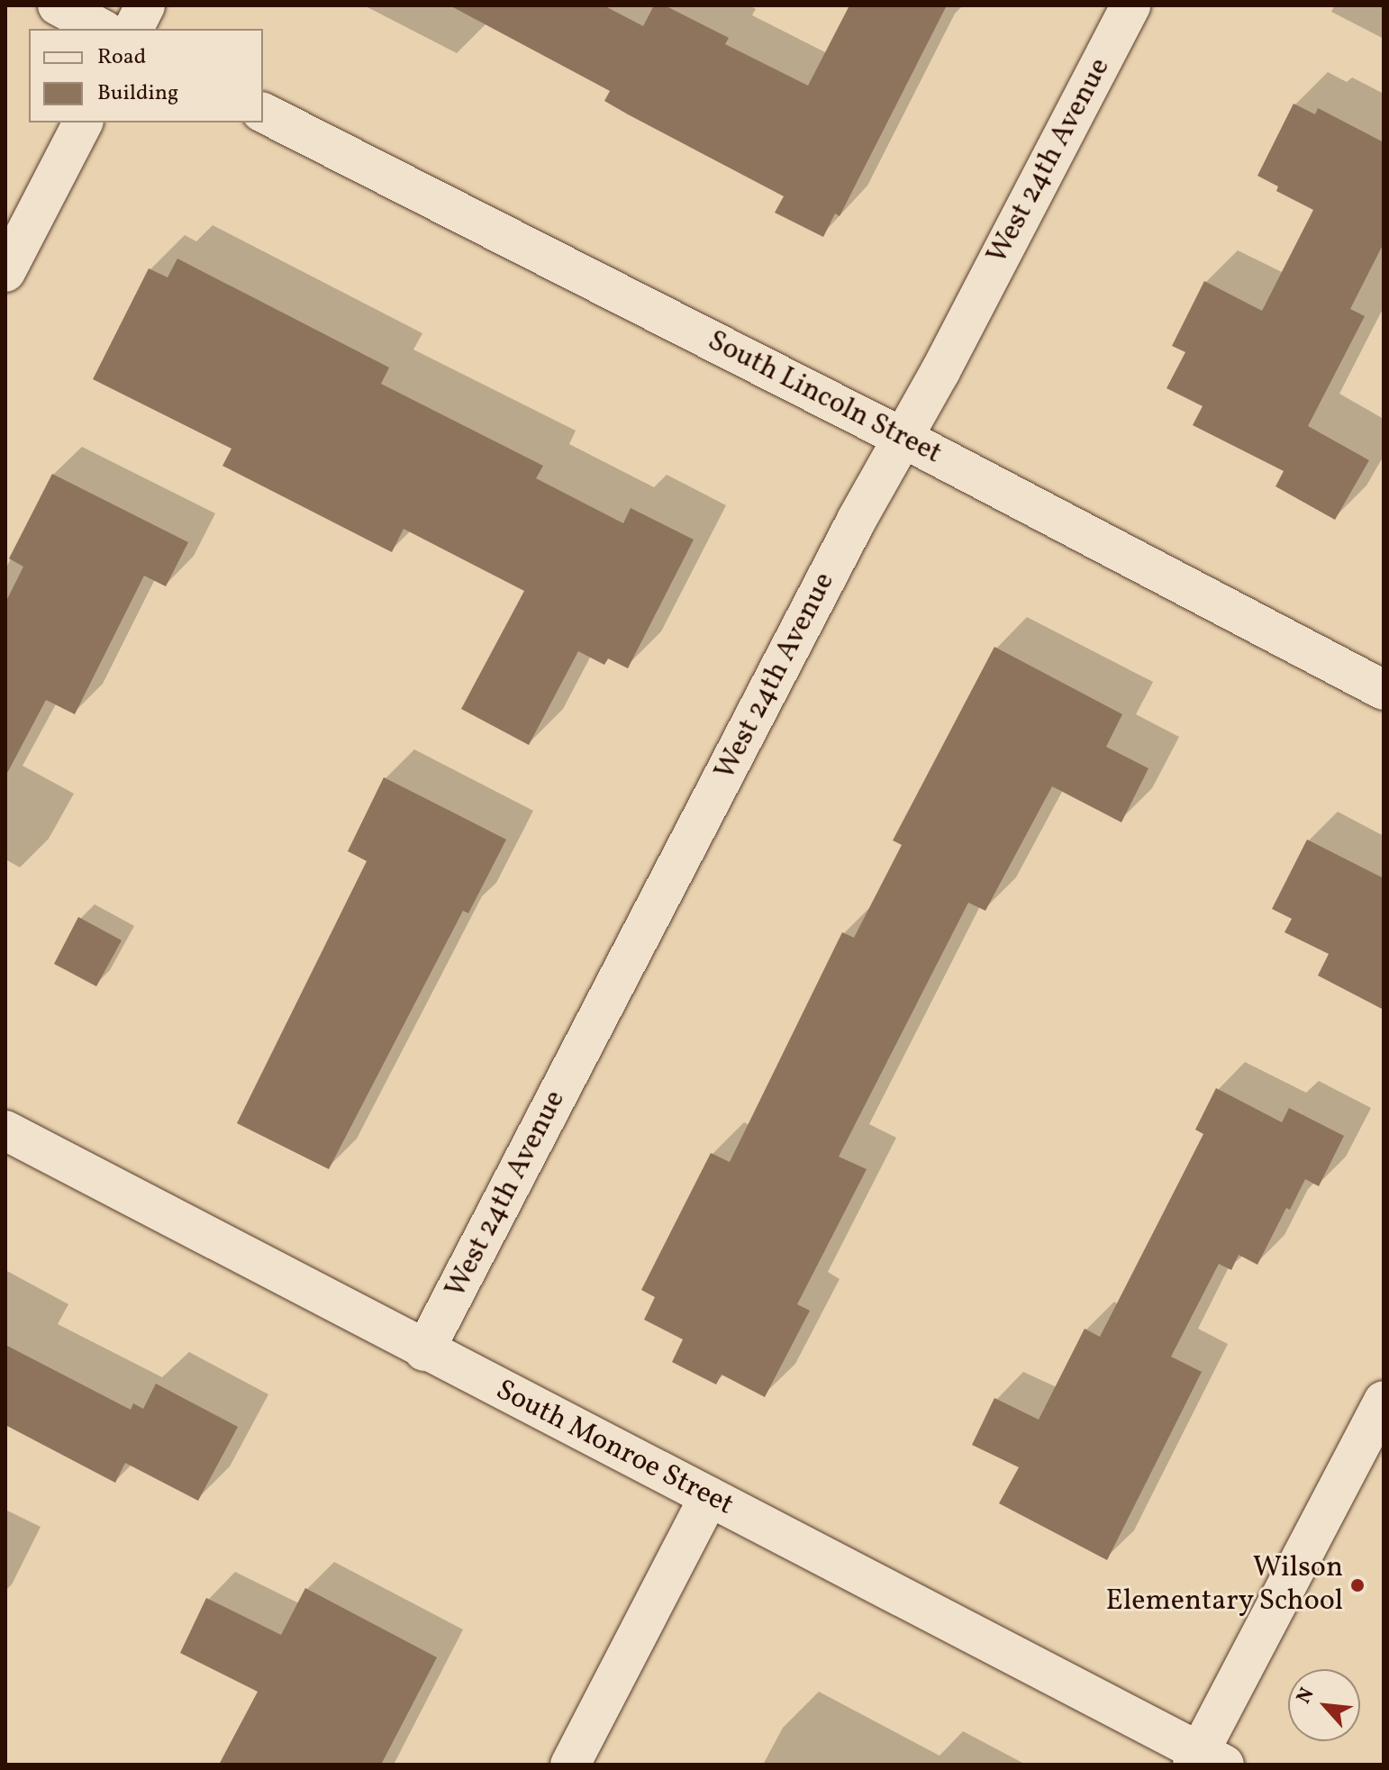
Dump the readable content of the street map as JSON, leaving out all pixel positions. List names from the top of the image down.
{
  "streets": {
    "street": ["West 24th Avenue", "South Lincoln Street", "South Monroe Street"]
  },
  "crossings": [
    ["West 24th Avenue", "South Lincoln Street"],
    ["West 24th Avenue", "South Monroe Street"]
  ],
  "places": ["Wilson Elementary School"],
  "legend": ["Road", "Building"],
  "north": "top left"
}
